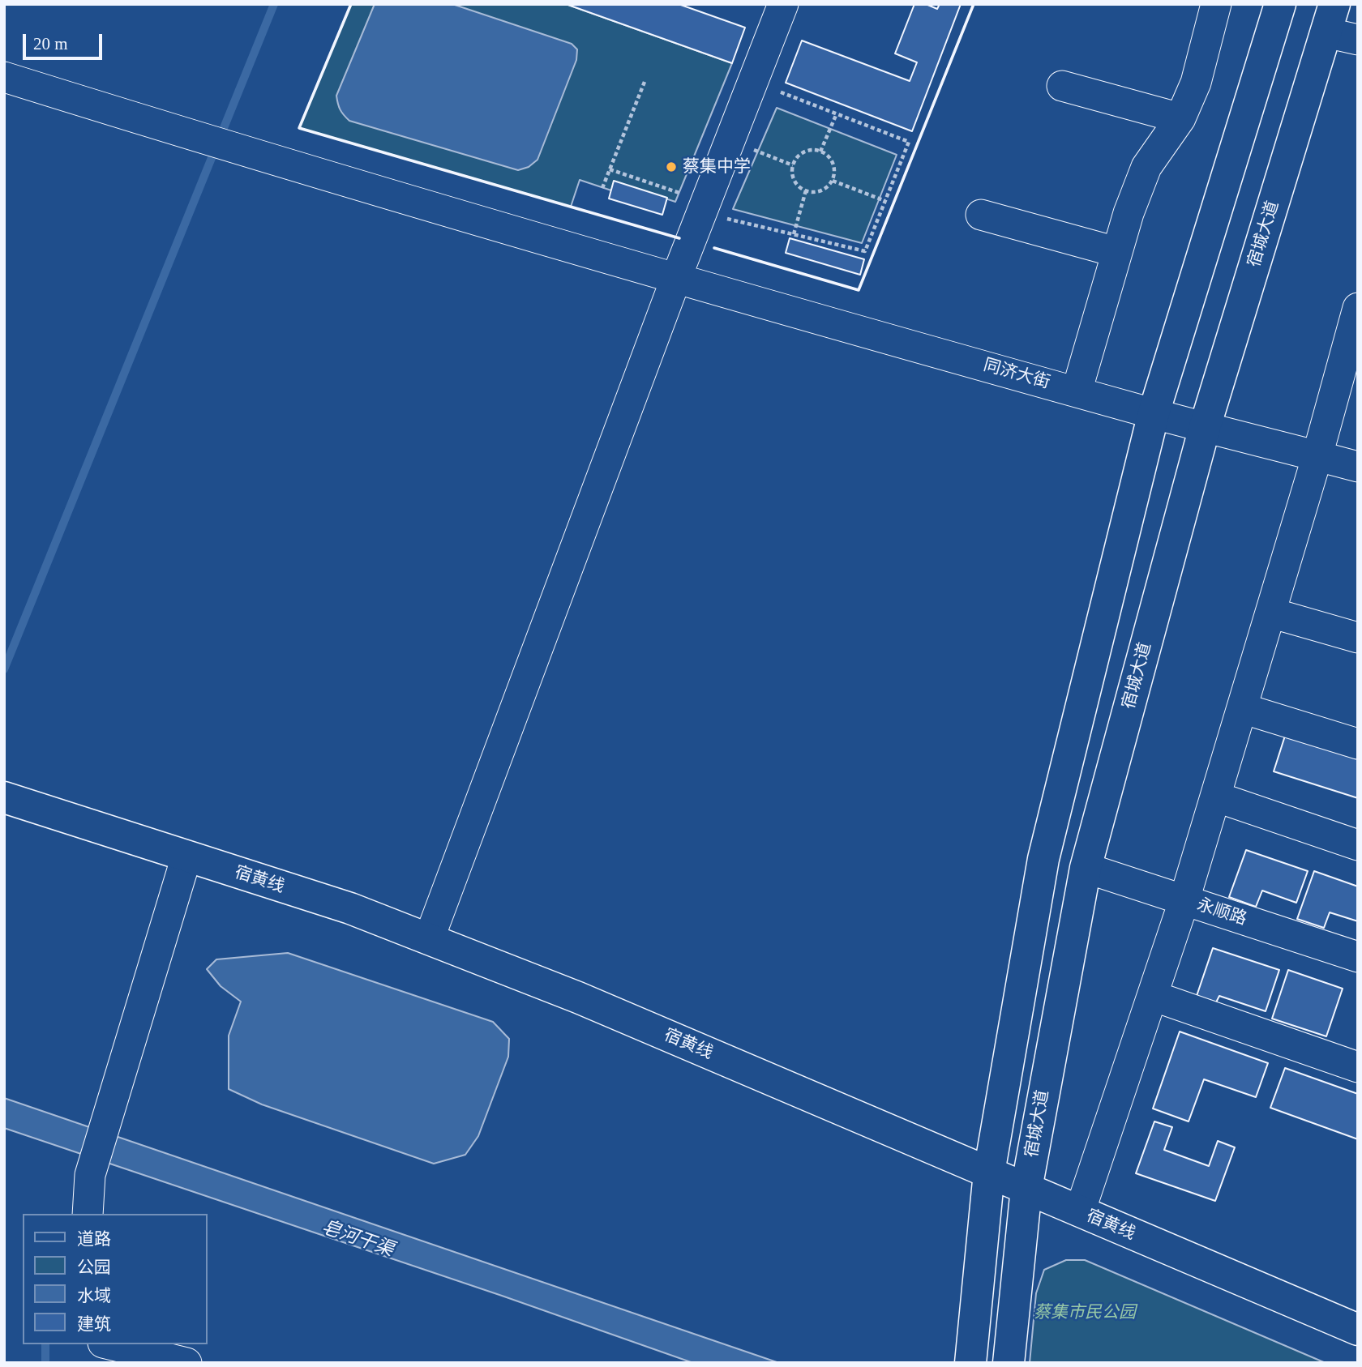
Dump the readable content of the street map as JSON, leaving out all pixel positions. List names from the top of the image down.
{
  "streets": {
    "main road": ["宿城大道", "宿黄线"],
    "street": ["同济大街", "永顺路"]
  },
  "crossings": [
    ["宿城大道", "同济大街"],
    ["宿城大道", "宿黄线"],
    ["宿城大道", "永顺路"]
  ],
  "water": ["皂河干渠"],
  "parks": ["蔡集市民公园"],
  "places": ["蔡集中学"],
  "legend": [
    "道路",
    "公园",
    "水域",
    "建筑"
  ],
  "scale_bar": "20 m"
}
